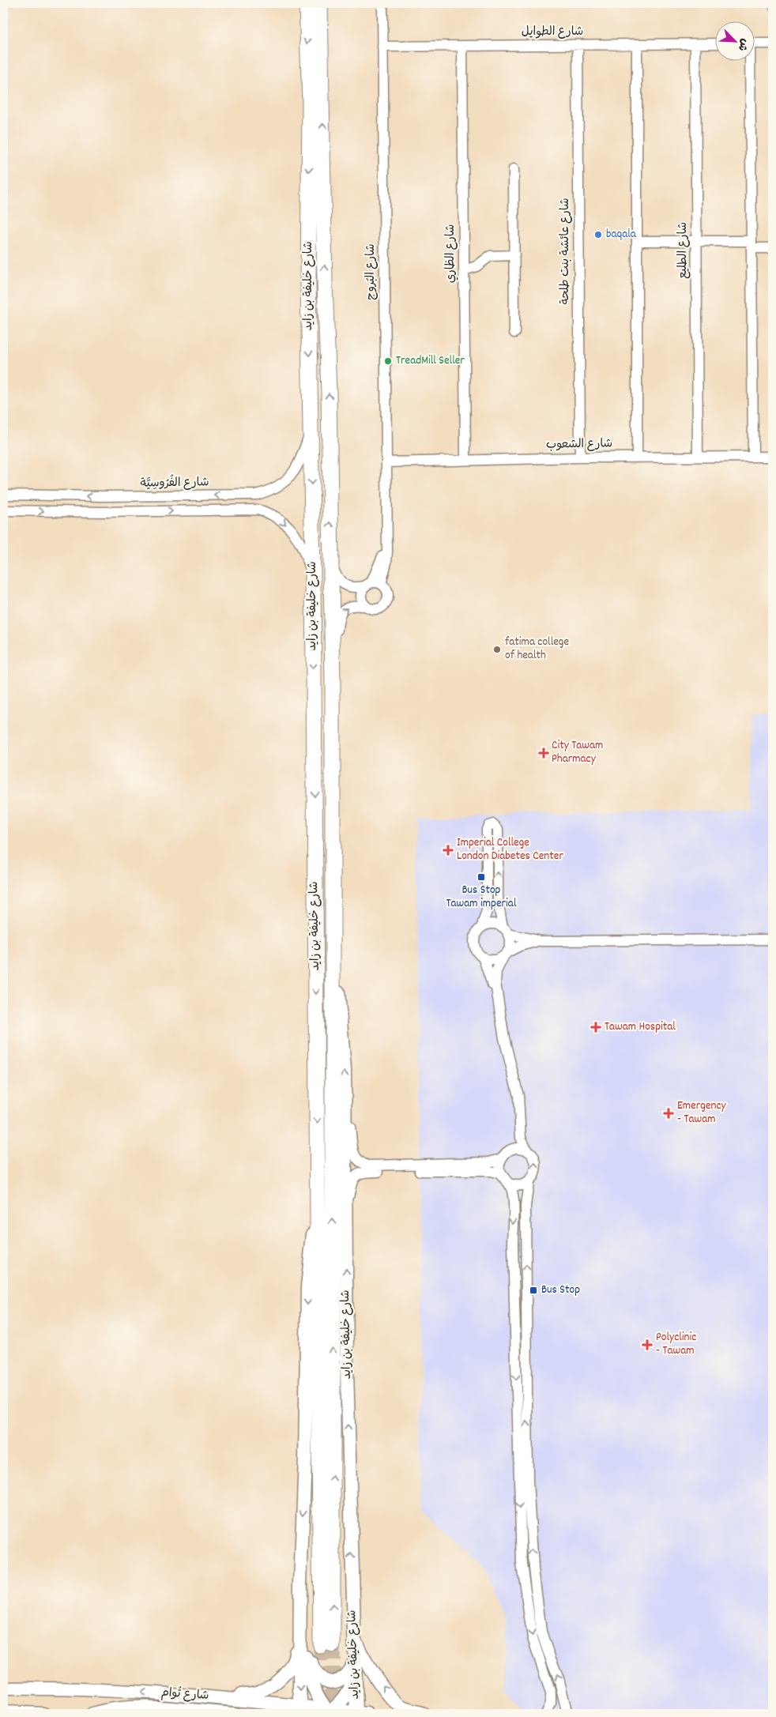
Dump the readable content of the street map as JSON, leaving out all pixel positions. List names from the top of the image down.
{
  "streets": {
    "highway": ["شارع خليفة بن زايد"],
    "main road": ["شارع تُوام"],
    "street": [
      "شارع الطوايل",
      "شارع الطليع",
      "شارع عائشة بنت طلحة",
      "شارع الظاري",
      "شارع البُروج",
      "شارع الشعوب",
      "شارع الفُرُوسِيَّة"
    ]
  },
  "crossings": [
    ["شارع الطوايل", "شارع الطليع"],
    ["شارع الطوايل", "شارع عائشة بنت طلحة"],
    ["شارع الطوايل", "شارع الظاري"],
    ["شارع الطوايل", "شارع البُروج"],
    ["شارع الطليع", "شارع الشعوب"],
    ["شارع عائشة بنت طلحة", "شارع الشعوب"],
    ["شارع الظاري", "شارع الشعوب"],
    ["شارع البُروج", "شارع الشعوب"],
    ["شارع خليفة بن زايد", "شارع الفُرُوسِيَّة"],
    ["شارع خليفة بن زايد", "شارع تُوام"]
  ],
  "one_way": ["شارع الفُرُوسِيَّة"],
  "places": {
    "other": ["baqala", "TreadMill Seller", "fatima college of health"],
    "health": [
      "City Tawam Pharmacy",
      "Imperial College London Diabetes Center",
      "Tawam Hospital",
      "Emergency - Tawam",
      "Polyclinic - Tawam"
    ],
    "transit": ["Bus Stop Tawam imperial", "Bus Stop"]
  },
  "north": "bottom right"
}
